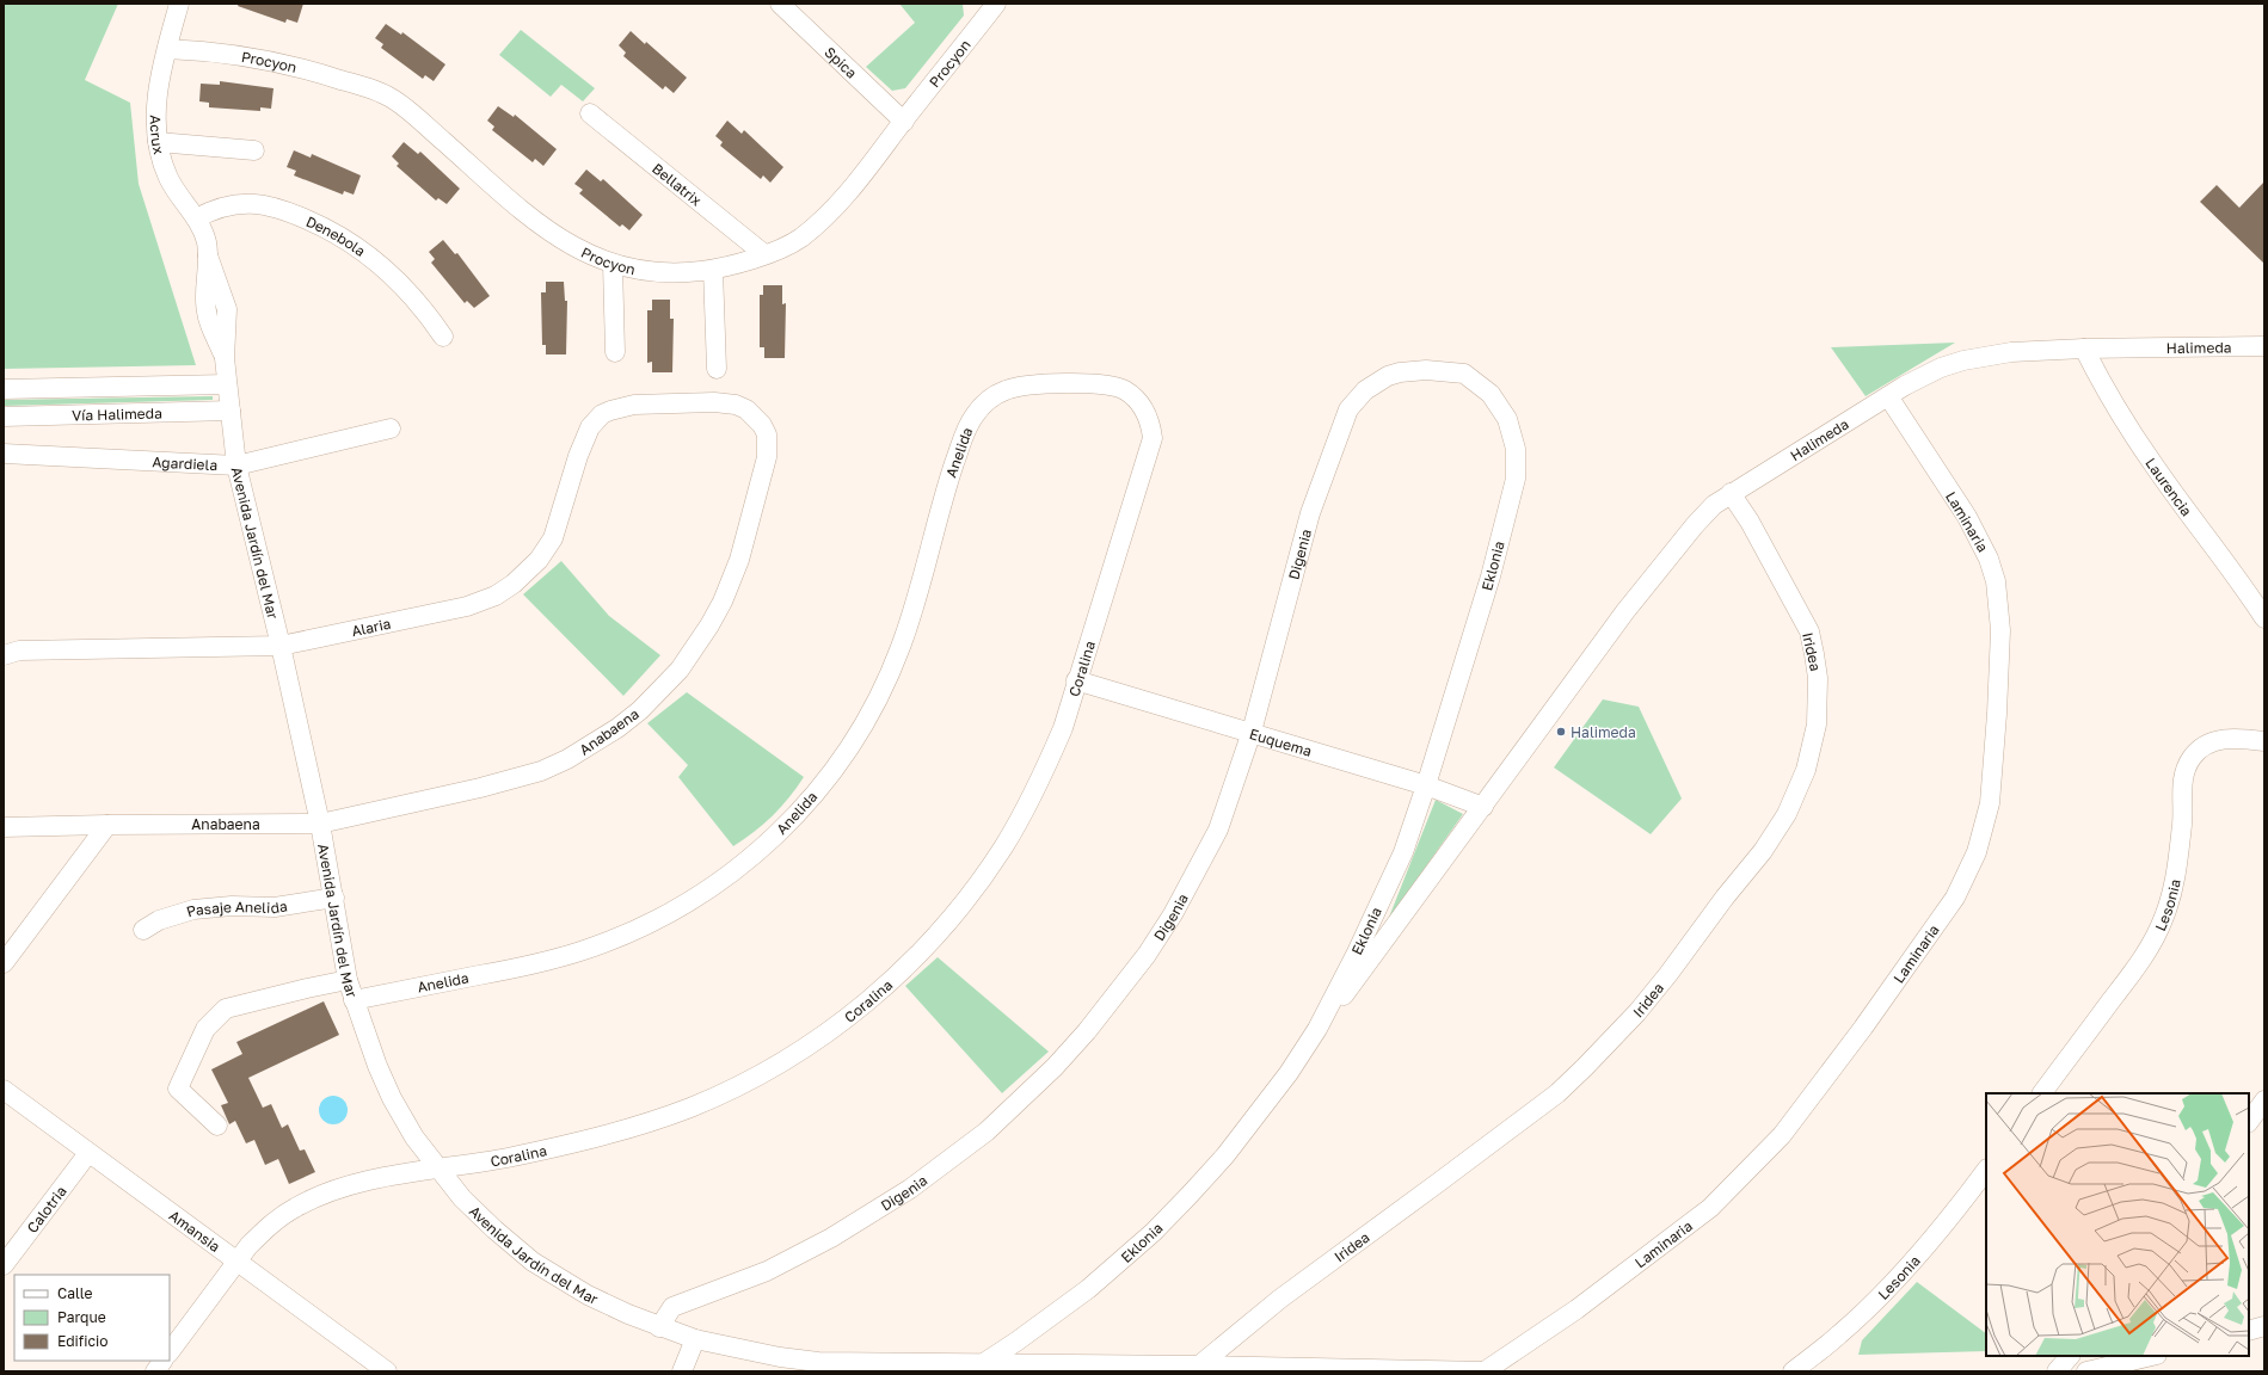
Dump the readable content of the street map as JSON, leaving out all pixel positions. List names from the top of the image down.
{
  "streets": {
    "street": [
      "Procyon",
      "Spica",
      "Acrux",
      "Bellatrix",
      "Denebola",
      "Halimeda",
      "Vía Halimeda",
      "Anelida",
      "Agardiela",
      "Laurencia",
      "Laminaria",
      "Avenida Jardín del Mar",
      "Digenia",
      "Eklonia",
      "Alaria",
      "Iridea",
      "Coralina",
      "Anabaena",
      "Euquema",
      "Lesonia",
      "Pasaje Anelida",
      "Calotria",
      "Amansia"
    ]
  },
  "crossings": [
    ["Procyon", "Spica"],
    ["Procyon", "Acrux"],
    ["Procyon", "Bellatrix"],
    ["Acrux", "Denebola"],
    ["Acrux", "Avenida Jardín del Mar"],
    ["Halimeda", "Laurencia"],
    ["Halimeda", "Laminaria"],
    ["Halimeda", "Eklonia"],
    ["Halimeda", "Iridea"],
    ["Halimeda", "Euquema"],
    ["Vía Halimeda", "Avenida Jardín del Mar"],
    ["Anelida", "Avenida Jardín del Mar"],
    ["Anelida", "Coralina"],
    ["Agardiela", "Avenida Jardín del Mar"],
    ["Laminaria", "Avenida Jardín del Mar"],
    ["Avenida Jardín del Mar", "Digenia"],
    ["Avenida Jardín del Mar", "Eklonia"],
    ["Avenida Jardín del Mar", "Alaria"],
    ["Avenida Jardín del Mar", "Iridea"],
    ["Avenida Jardín del Mar", "Coralina"],
    ["Avenida Jardín del Mar", "Anabaena"],
    ["Avenida Jardín del Mar", "Pasaje Anelida"],
    ["Digenia", "Eklonia"],
    ["Digenia", "Euquema"],
    ["Eklonia", "Euquema"],
    ["Alaria", "Anabaena"],
    ["Coralina", "Euquema"],
    ["Coralina", "Amansia"],
    ["Calotria", "Amansia"]
  ],
  "places": ["Halimeda"],
  "legend": ["Calle", "Parque", "Edificio"]
}
